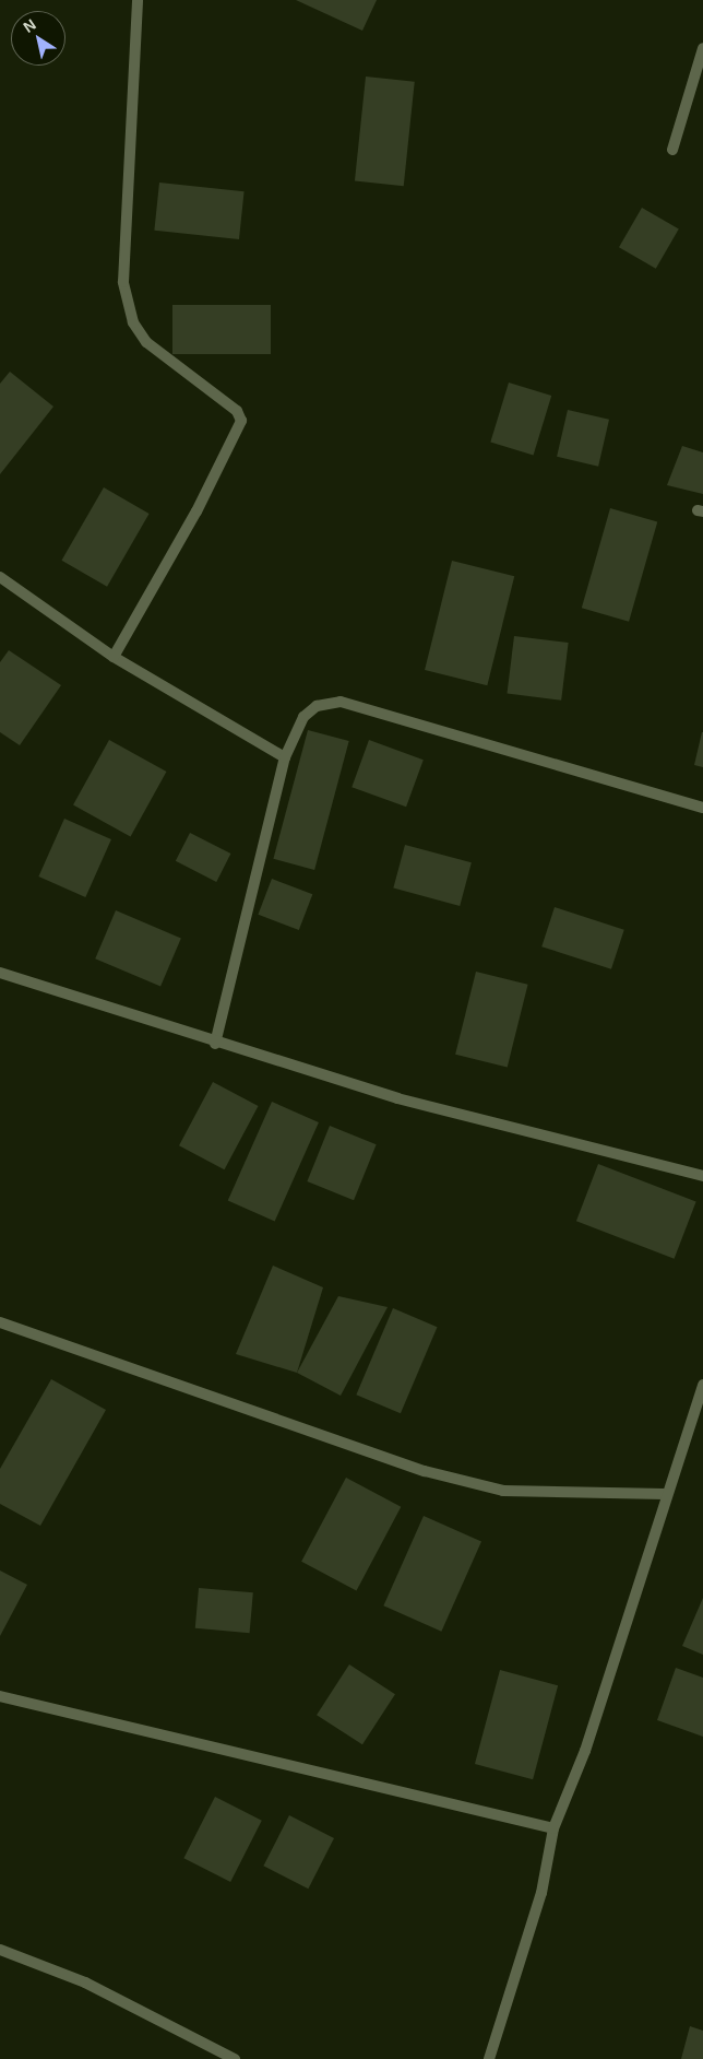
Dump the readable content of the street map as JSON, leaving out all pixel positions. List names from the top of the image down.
{
  "north": "top left"
}
